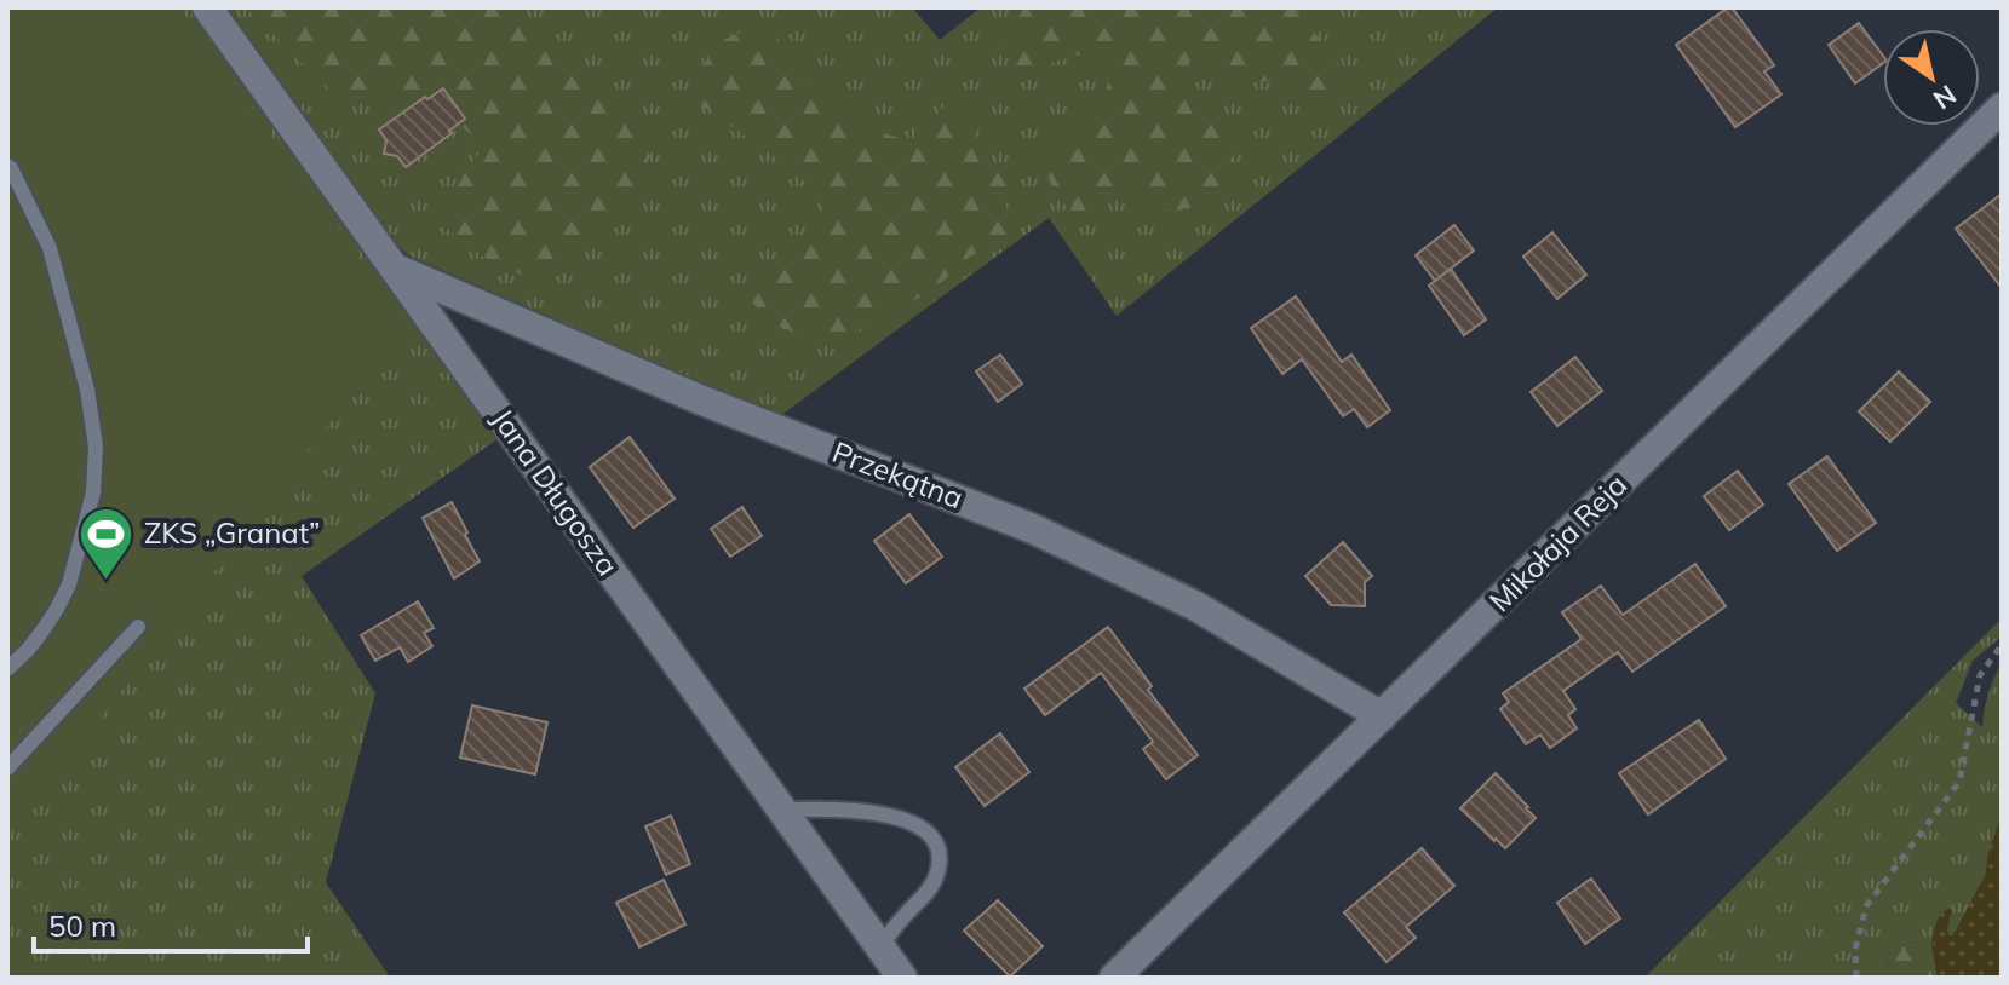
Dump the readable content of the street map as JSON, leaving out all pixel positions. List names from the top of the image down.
{
  "streets": {
    "street": ["Przekątna", "Jana Długosza", "Mikołaja Reja"]
  },
  "crossings": [
    ["Przekątna", "Jana Długosza"],
    ["Przekątna", "Mikołaja Reja"]
  ],
  "places": {
    "sports": ["ZKS „Granat”"]
  },
  "scale_bar": "50 m",
  "north": "bottom right"
}
